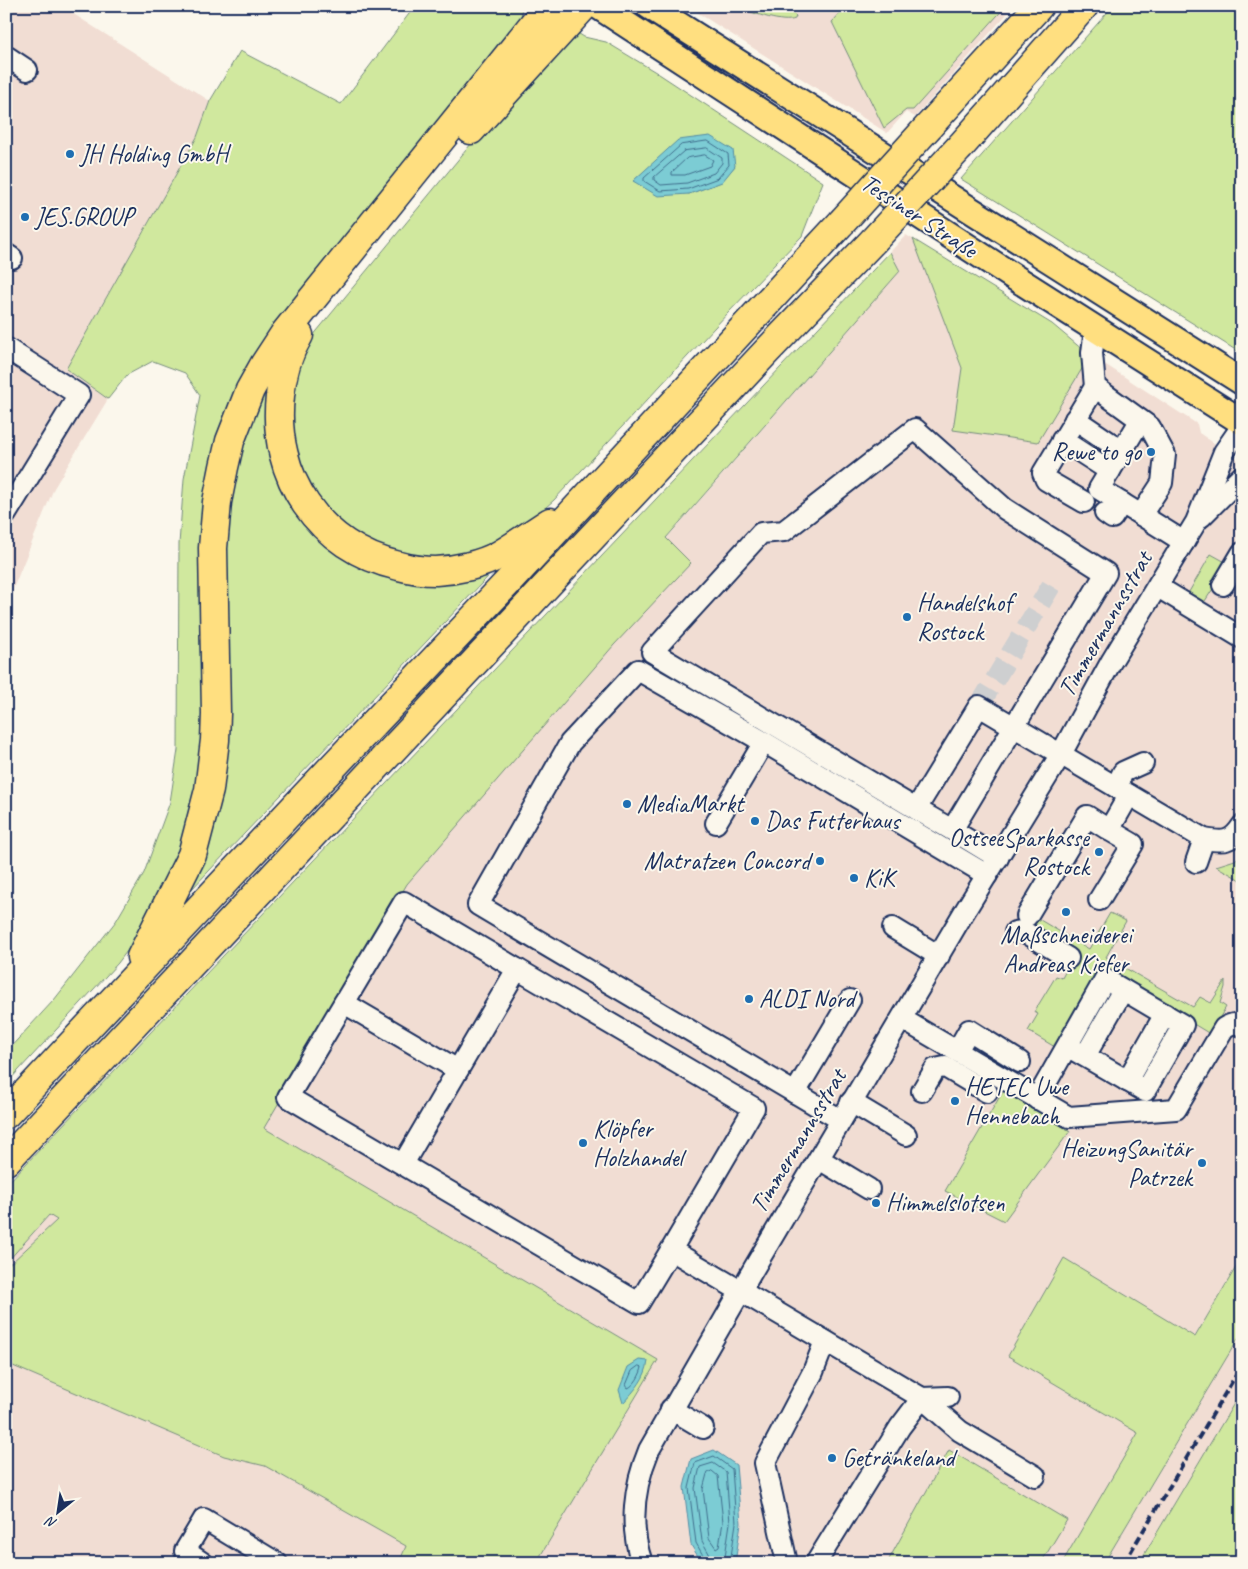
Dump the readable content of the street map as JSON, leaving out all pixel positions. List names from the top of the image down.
{
  "streets": {
    "main road": ["Tessiner Straße"],
    "street": ["Timmermannsstrat"]
  },
  "places": [
    "JH Holding GmbH",
    "JES.GROUP",
    "Rewe to go",
    "Handelshof Rostock",
    "MediaMarkt",
    "Das Futterhaus",
    "OstseeSparkasse Rostock",
    "Matratzen Concord",
    "KiK",
    "Maßschneiderei Andreas Kiefer",
    "ALDI Nord",
    "HETEC Uwe Hennebach",
    "Klöpfer Holzhandel",
    "HeizungSanitär Patrzek",
    "Himmelslotsen",
    "Getränkeland"
  ],
  "north": "bottom left"
}
